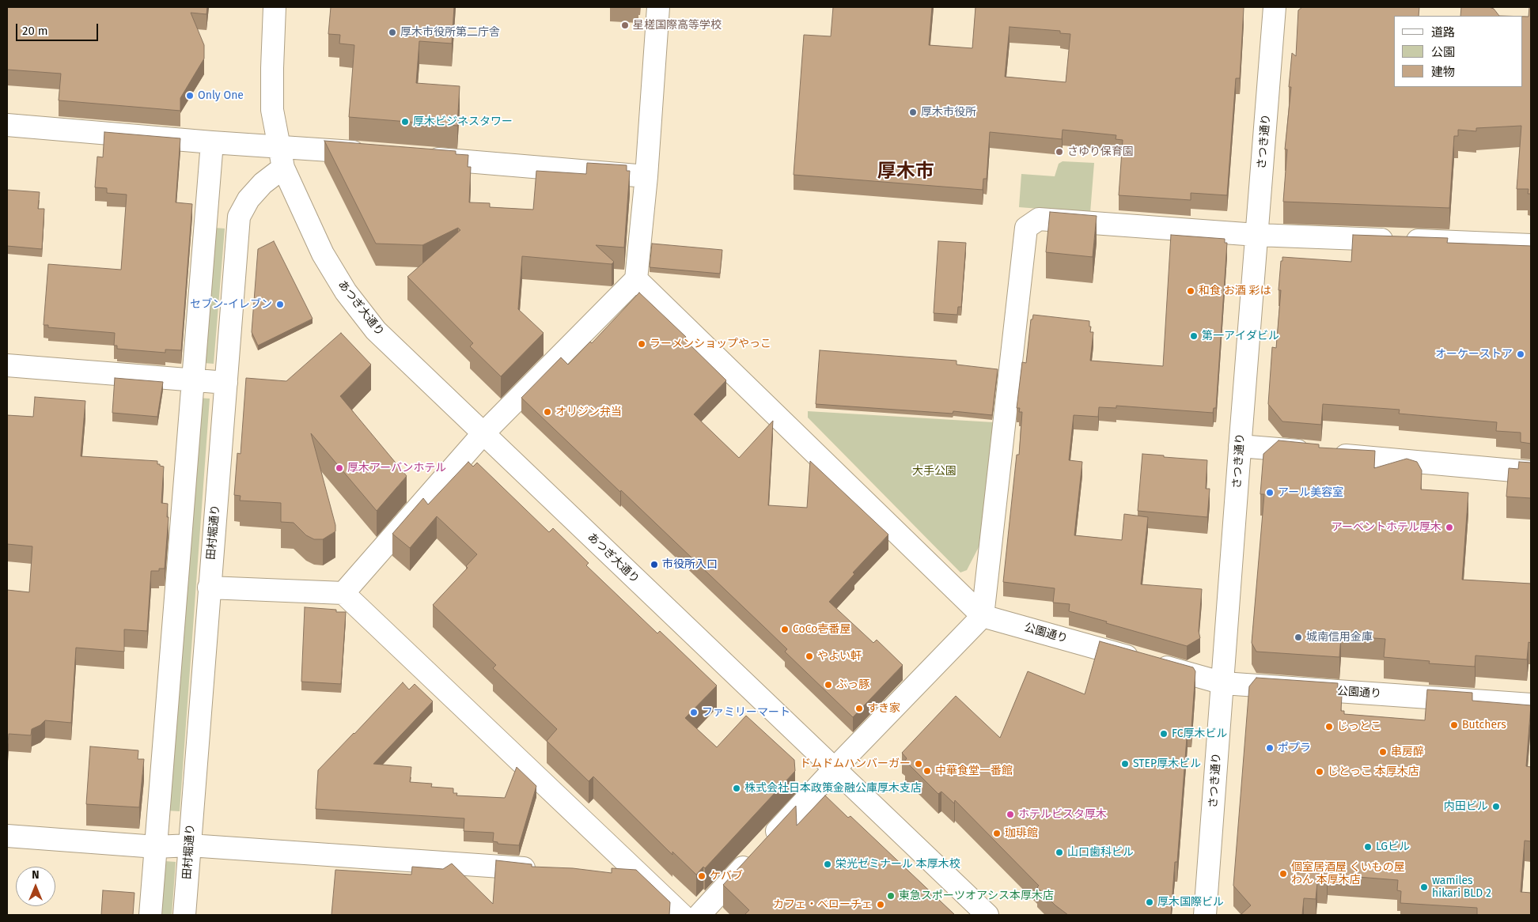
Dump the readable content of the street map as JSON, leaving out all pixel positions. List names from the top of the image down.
{
  "streets": {
    "street": [
      "さつき通り",
      "あつぎ大通り",
      "田村堀通り",
      "公園通り"
    ]
  },
  "crossings": [
    ["さつき通り", "公園通り"],
    ["あつぎ大通り", "田村堀通り"]
  ],
  "districts": ["厚木市"],
  "parks": ["大手公園"],
  "places": [
    "星槎国際高等学校",
    "厚木市役所第二庁舎",
    "Only One",
    "厚木市役所",
    "厚木ビジネスタワー",
    "さゆり保育園",
    "和食 お酒 彩は",
    "セブン-イレブン",
    "第一アイダビル",
    "ラーメンショップやっこ",
    "オーケーストア",
    "オリジン弁当",
    "厚木アーバンホテル",
    "アール美容室",
    "アーベントホテル厚木",
    "市役所入口",
    "CoCo壱番屋",
    "城南信用金庫",
    "やよい軒",
    "ぶっ豚",
    "すき家",
    "ファミリーマート",
    "Butchers",
    "じっとこ",
    "FC厚木ビル",
    "ポプラ",
    "串房醉",
    "ドムドムハンバーガー",
    "STEP厚木ビル",
    "中華食堂一番館",
    "じとっこ 本厚木店",
    "株式会社日本政策金融公庫厚木支店",
    "内田ビル",
    "ホテルビスタ厚木",
    "珈琲館",
    "LGビル",
    "山口歯科ビル",
    "栄光ゼミナール 本厚木校",
    "個室居酒屋 くいもの屋 わん 本厚木店",
    "ケバブ",
    "wamiles hikari BLD 2",
    "東急スポーツオアシス本厚木店",
    "厚木国際ビル",
    "カフェ・ベローチェ"
  ],
  "legend": ["道路", "公園", "建物"],
  "scale_bar": "20 m",
  "north": "top"
}
